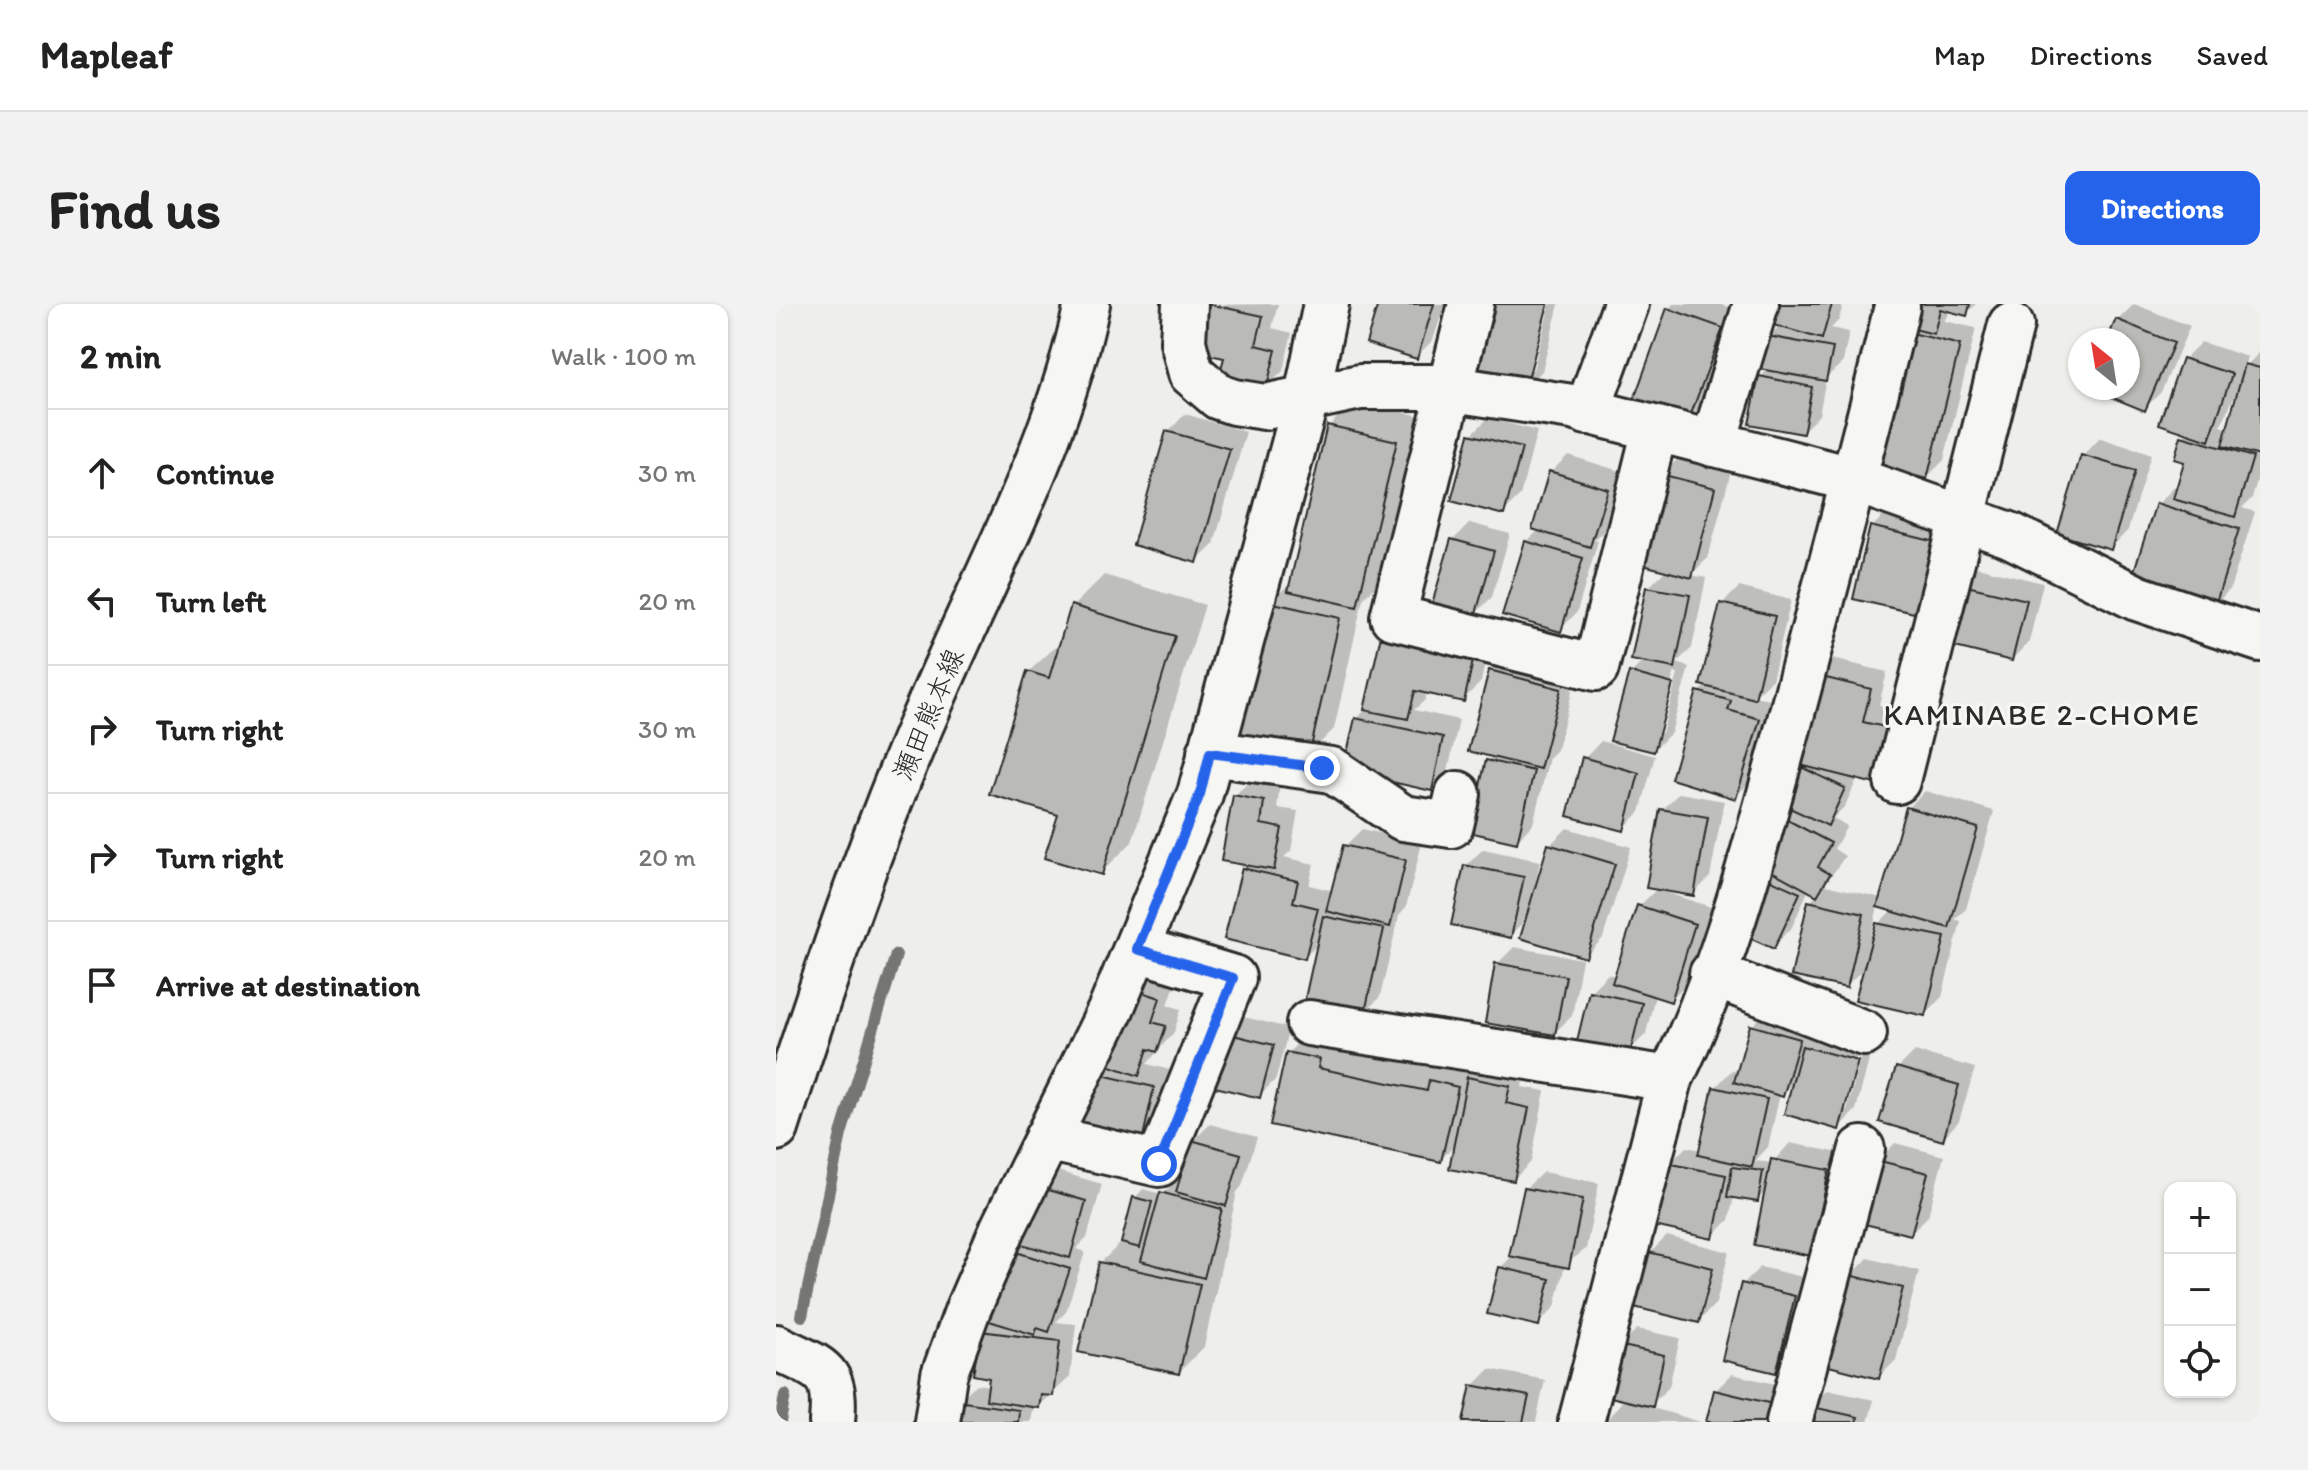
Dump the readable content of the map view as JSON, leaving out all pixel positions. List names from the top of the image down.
{
  "streets": {
    "street": ["瀬田熊本線"]
  },
  "districts": ["KAMINABE 2-CHOME"],
  "north": "top left",
  "page": {
    "header": "Mapleaf",
    "nav": ["Map", "Directions", "Saved"],
    "buttons": "Directions",
    "title": "Find us",
    "heading": ["2 min", "Walk · 100 m"],
    "list": [
      ["Continue", "30 m"],
      ["Turn left", "20 m"],
      ["Turn right", "30 m"],
      ["Turn right", "20 m"],
      "Arrive at destination"
    ],
    "map_buttons": ["+", "−"]
  }
}
